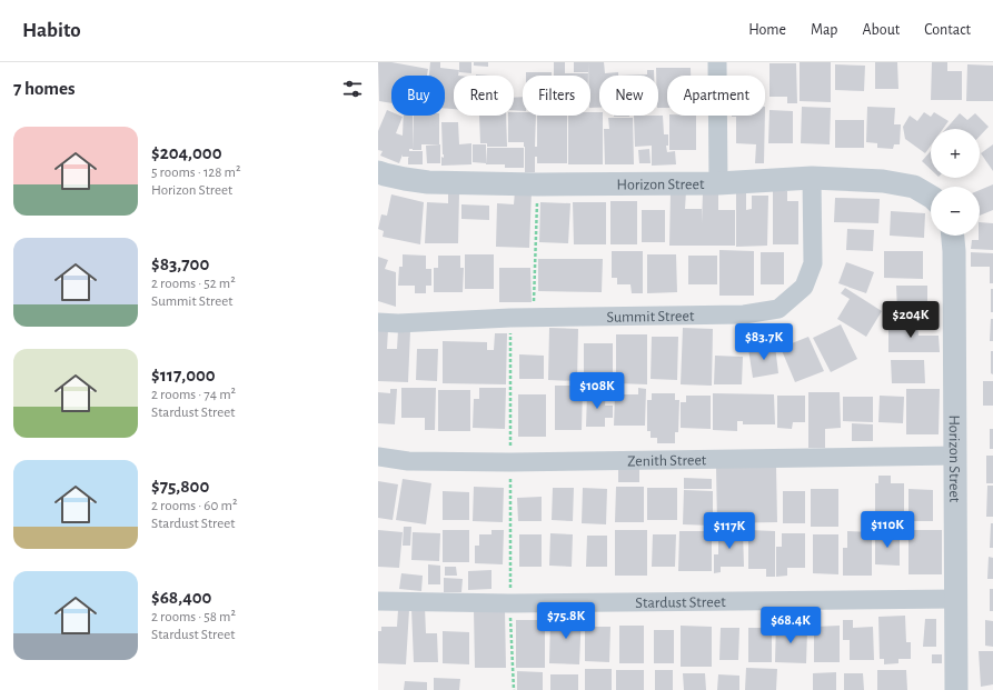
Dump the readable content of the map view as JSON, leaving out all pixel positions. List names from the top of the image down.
{
  "streets": {
    "street": [
      "Horizon Street",
      "Summit Street",
      "Zenith Street",
      "Stardust Street"
    ]
  },
  "crossings": [
    ["Horizon Street", "Summit Street"],
    ["Horizon Street", "Zenith Street"],
    ["Horizon Street", "Stardust Street"]
  ],
  "page": {
    "header": "Habito",
    "nav": [
      "Home",
      "Map",
      "About",
      "Contact"
    ],
    "heading": "7 homes",
    "chip": [
      "Buy",
      "Rent",
      "Filters",
      "New",
      "Apartment"
    ],
    "list": [
      {
        "name": "$204,000",
        "note": "5 rooms · 128 m² · Horizon Street"
      },
      {
        "name": "$83,700",
        "note": "2 rooms · 52 m² · Summit Street"
      },
      {
        "name": "$117,000",
        "note": "2 rooms · 74 m² · Stardust Street"
      },
      {
        "name": "$75,800",
        "note": "2 rooms · 60 m² · Stardust Street"
      },
      {
        "name": "$68,400",
        "note": "2 rooms · 58 m² · Stardust Street"
      }
    ],
    "map_buttons": ["+", "−"],
    "price": [
      "$204K",
      "$83.7K",
      "$108K",
      "$110K",
      "$117K",
      "$75.8K",
      "$68.4K"
    ]
  }
}
